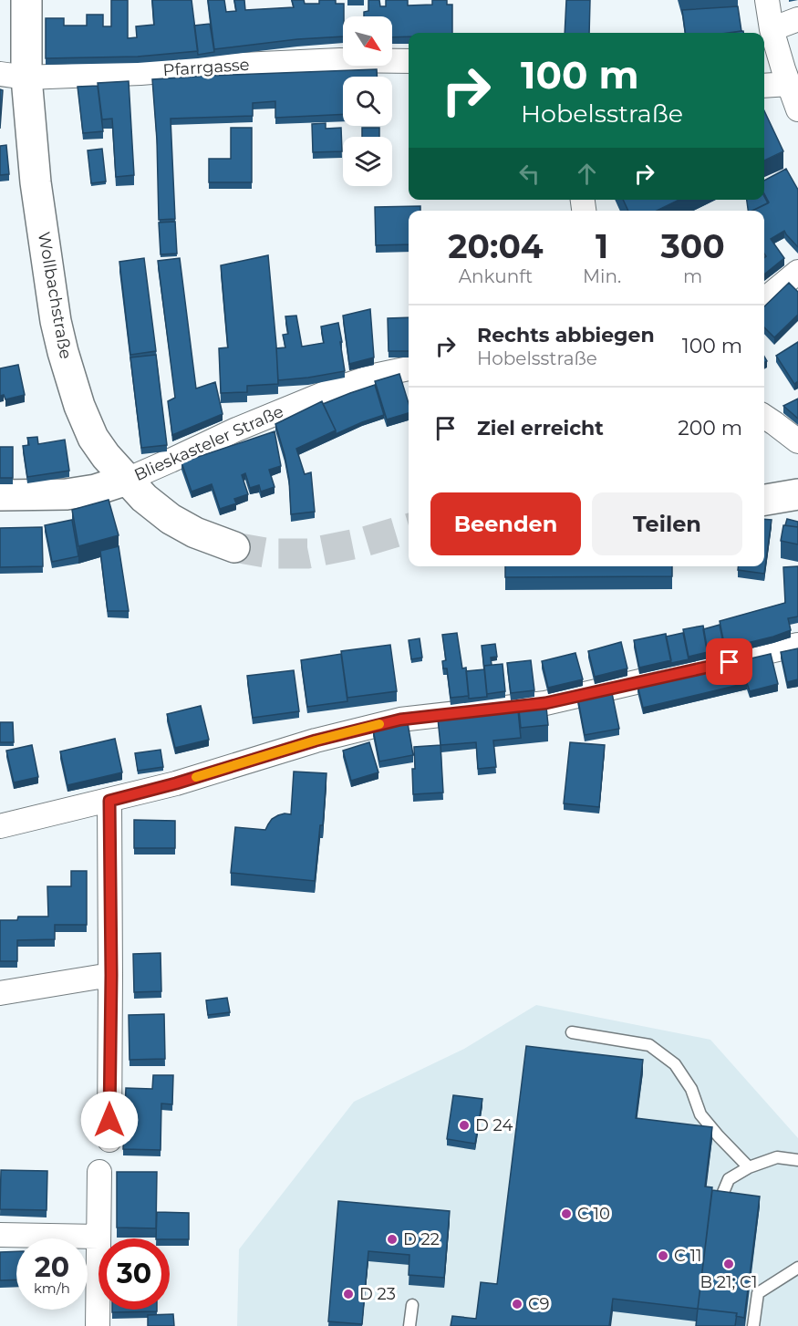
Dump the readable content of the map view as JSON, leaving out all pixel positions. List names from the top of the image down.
{
  "streets": {
    "street": ["Pfarrgasse", "Wollbachstraße", "Blieskasteler Straße"]
  },
  "crossings": [
    ["Pfarrgasse", "Wollbachstraße"],
    ["Wollbachstraße", "Blieskasteler Straße"]
  ],
  "places": [
    "D 24",
    "C 10",
    "D 22",
    "C 11",
    "B 21; C1",
    "D 23",
    "C9"
  ],
  "north": "bottom right",
  "page": {
    "turn": ["100 m", "Hobelsstraße"],
    "eta": [
      "20:04",
      "Ankunft",
      "1",
      "Min.",
      "300",
      "m"
    ],
    "list": [
      {
        "name": "Rechts abbiegen",
        "note": "Hobelsstraße",
        "value": "100 m"
      },
      {
        "name": "Ziel erreicht",
        "value": "200 m"
      }
    ],
    "buttons": ["Beenden", "Teilen"],
    "speed": "20 km/h",
    "limit": "30"
  }
}
